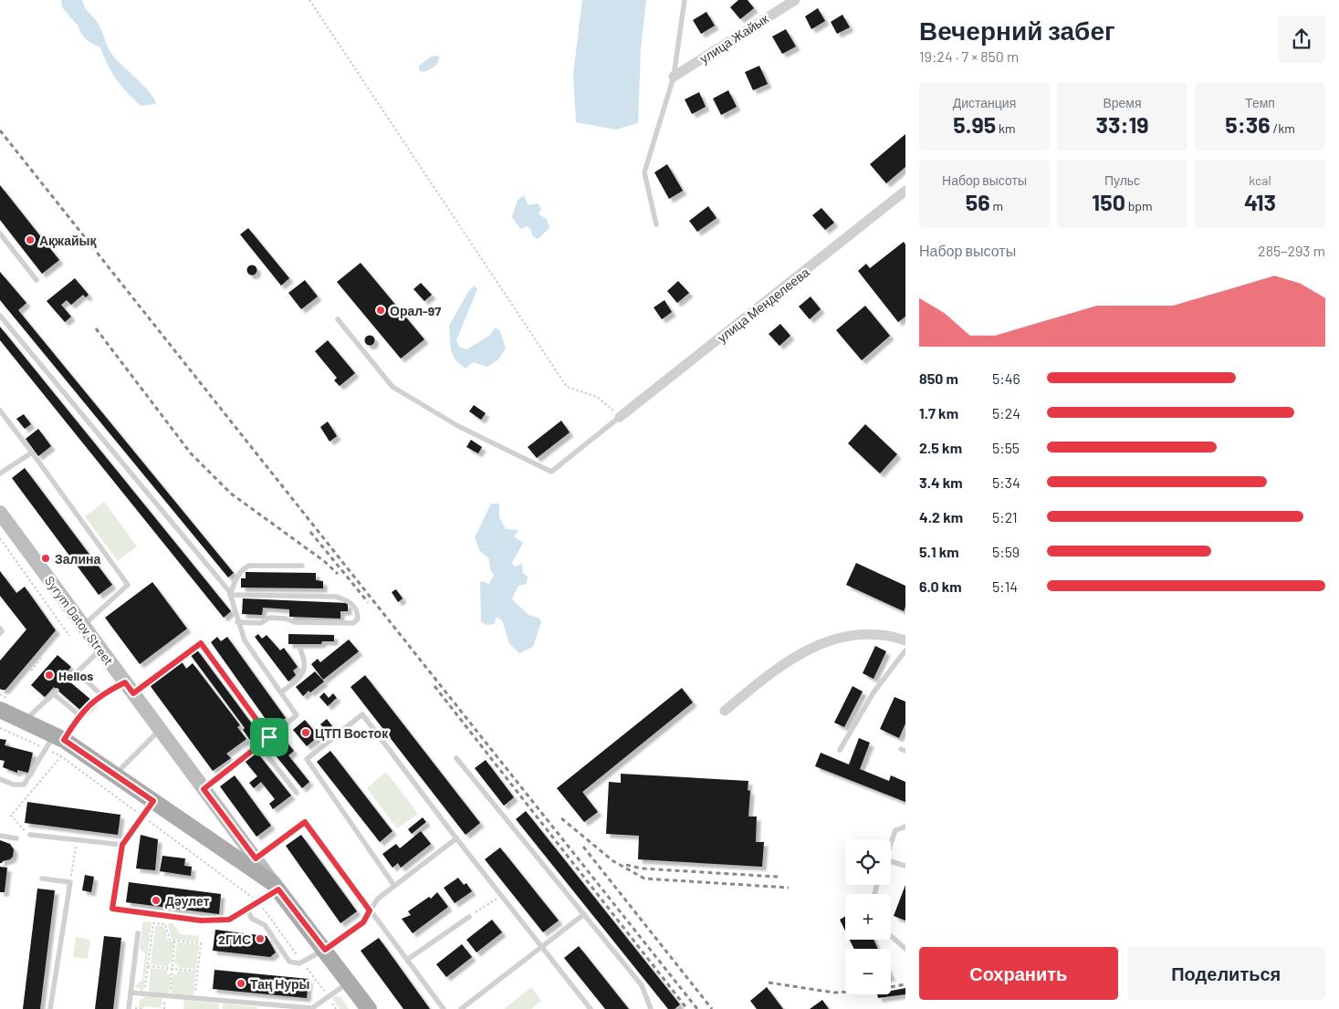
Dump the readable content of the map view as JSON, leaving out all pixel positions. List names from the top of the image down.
{
  "streets": {
    "main road": ["Syrym Datov Street"],
    "street": ["улица Жайык", "улица Менделеева"]
  },
  "places": [
    "Ақжайық",
    "Орал-97",
    "Залина",
    "Helios",
    "ЦТП Восток",
    "Дәулет",
    "2ГИС",
    "Таң Нуры"
  ],
  "page": {
    "heading": ["Вечерний забег", "19:24 · 7 × 850 m"],
    "stats": [
      ["Дистанция", "5.95 km"],
      ["Время", "33:19"],
      ["Темп", "5:36 /km"],
      ["Набор высоты", "56 m"],
      ["Пульс", "150 bpm"],
      ["kcal", "413"]
    ],
    "chart": ["Набор высоты", "285–293 m"],
    "list": [
      {
        "name": "850 m",
        "note": "5:46"
      },
      {
        "name": "1.7 km",
        "note": "5:24"
      },
      {
        "name": "2.5 km",
        "note": "5:55"
      },
      {
        "name": "3.4 km",
        "note": "5:34"
      },
      {
        "name": "4.2 km",
        "note": "5:21"
      },
      {
        "name": "5.1 km",
        "note": "5:59"
      },
      {
        "name": "6.0 km",
        "note": "5:14"
      }
    ],
    "map_buttons": ["+", "−"],
    "buttons": ["Сохранить", "Поделиться"]
  }
}
